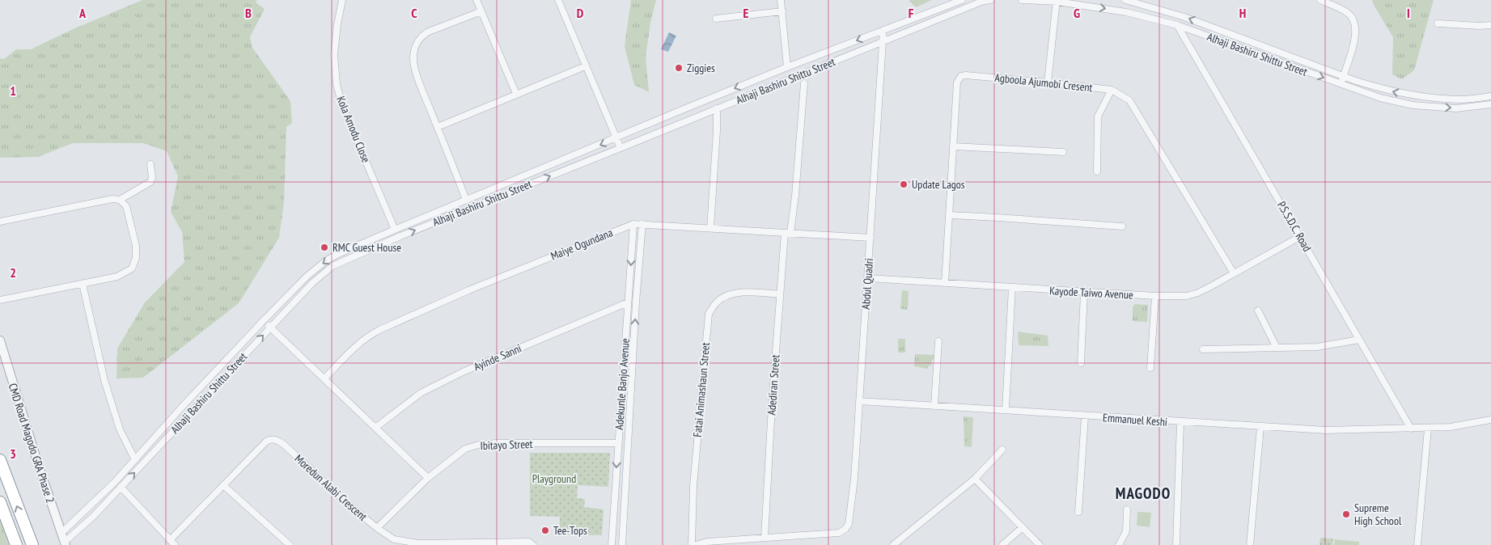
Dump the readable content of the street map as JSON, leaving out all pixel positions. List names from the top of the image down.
{
  "streets": {
    "street": [
      "Alhaji Bashiru Shittu Street",
      "Agboola Ajumobi Cresent",
      "Kola Amodu Close",
      "P.S.S.D.C. Road",
      "Maiye Ogundana",
      "Abdul Quadri",
      "Kayode Taiwo Avenue",
      "Ayinde Sanni",
      "Adekunle Banjo Avenue",
      "Adediran Street",
      "Fatai Animashaun Street",
      "Emmanuel Keshi",
      "CMD Road Magodo GRA Phase 2",
      "Ibitayo Street",
      "Moredun Alabi Crescent"
    ]
  },
  "crossings": [
    ["Alhaji Bashiru Shittu Street", "Kola Amodu Close"],
    ["Alhaji Bashiru Shittu Street", "P.S.S.D.C. Road"],
    ["Alhaji Bashiru Shittu Street", "Abdul Quadri"],
    ["Alhaji Bashiru Shittu Street", "CMD Road Magodo GRA Phase 2"],
    ["Agboola Ajumobi Cresent", "Kayode Taiwo Avenue"],
    ["P.S.S.D.C. Road", "Kayode Taiwo Avenue"],
    ["P.S.S.D.C. Road", "Emmanuel Keshi"],
    ["Maiye Ogundana", "Abdul Quadri"],
    ["Maiye Ogundana", "Adekunle Banjo Avenue"],
    ["Maiye Ogundana", "Adediran Street"],
    ["Abdul Quadri", "Kayode Taiwo Avenue"],
    ["Abdul Quadri", "Adediran Street"],
    ["Abdul Quadri", "Emmanuel Keshi"],
    ["Ayinde Sanni", "Adekunle Banjo Avenue"],
    ["Adekunle Banjo Avenue", "Ibitayo Street"],
    ["Adediran Street", "Fatai Animashaun Street"],
    ["Ibitayo Street", "Moredun Alabi Crescent"]
  ],
  "districts": ["MAGODO"],
  "parks": ["Playground"],
  "places": [
    "Ziggies",
    "Update Lagos",
    "RMC Guest House",
    "Supreme High School",
    "Tee-Tops"
  ],
  "grid": {
    "columns": [
      "A",
      "B",
      "C",
      "D",
      "E",
      "F",
      "G",
      "H",
      "I"
    ],
    "rows": ["1", "2", "3"]
  }
}
